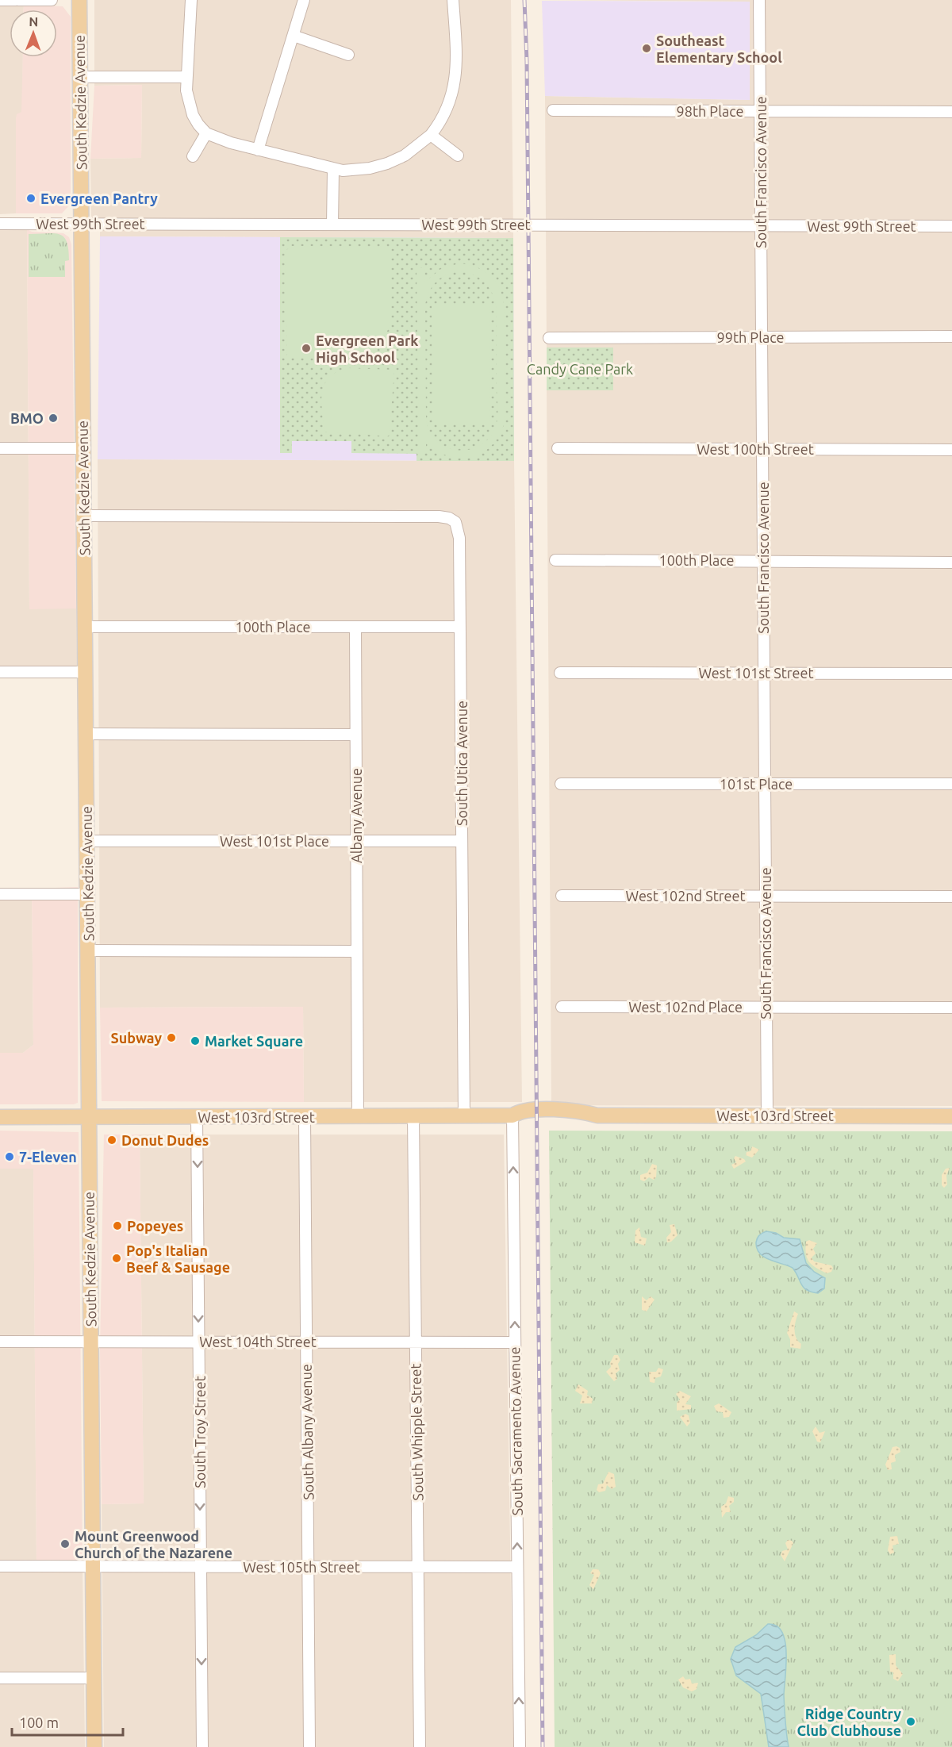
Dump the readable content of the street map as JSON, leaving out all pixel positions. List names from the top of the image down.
{
  "streets": {
    "main road": ["South Kedzie Avenue", "West 103rd Street"],
    "street": [
      "98th Place",
      "South Francisco Avenue",
      "West 99th Street",
      "99th Place",
      "West 100th Street",
      "100th Place",
      "West 101st Street",
      "South Utica Avenue",
      "101st Place",
      "Albany Avenue",
      "West 101st Place",
      "West 102nd Street",
      "West 102nd Place",
      "West 104th Street",
      "South Sacramento Avenue",
      "South Troy Street",
      "South Albany Avenue",
      "South Whipple Street",
      "West 105th Street"
    ]
  },
  "crossings": [
    ["South Kedzie Avenue", "West 99th Street"],
    ["South Kedzie Avenue", "100th Place"],
    ["South Kedzie Avenue", "South Utica Avenue"],
    ["South Kedzie Avenue", "West 101st Place"],
    ["South Kedzie Avenue", "West 103rd Street"],
    ["South Kedzie Avenue", "West 104th Street"],
    ["South Kedzie Avenue", "West 105th Street"],
    ["98th Place", "South Francisco Avenue"],
    ["South Francisco Avenue", "West 99th Street"],
    ["South Francisco Avenue", "99th Place"],
    ["South Francisco Avenue", "West 100th Street"],
    ["South Francisco Avenue", "100th Place"],
    ["South Francisco Avenue", "West 101st Street"],
    ["South Francisco Avenue", "101st Place"],
    ["South Francisco Avenue", "West 102nd Street"],
    ["South Francisco Avenue", "West 102nd Place"],
    ["South Francisco Avenue", "West 103rd Street"],
    ["100th Place", "South Utica Avenue"],
    ["100th Place", "Albany Avenue"],
    ["South Utica Avenue", "West 101st Place"],
    ["South Utica Avenue", "West 103rd Street"],
    ["Albany Avenue", "West 101st Place"],
    ["Albany Avenue", "West 103rd Street"],
    ["West 103rd Street", "South Sacramento Avenue"],
    ["West 103rd Street", "South Troy Street"],
    ["West 103rd Street", "South Albany Avenue"],
    ["West 103rd Street", "South Whipple Street"],
    ["West 104th Street", "South Sacramento Avenue"],
    ["West 104th Street", "South Troy Street"],
    ["West 104th Street", "South Albany Avenue"],
    ["West 104th Street", "South Whipple Street"],
    ["South Sacramento Avenue", "West 105th Street"],
    ["South Troy Street", "West 105th Street"],
    ["South Albany Avenue", "West 105th Street"],
    ["South Whipple Street", "West 105th Street"]
  ],
  "one_way": ["South Sacramento Avenue", "South Troy Street"],
  "parks": ["Candy Cane Park"],
  "places": [
    "Southeast Elementary School",
    "Evergreen Pantry",
    "Evergreen Park High School",
    "BMO",
    "Subway",
    "Market Square",
    "Donut Dudes",
    "7-Eleven",
    "Popeyes",
    "Pop's Italian Beef & Sausage",
    "Mount Greenwood Church of the Nazarene",
    "Ridge Country Club Clubhouse"
  ],
  "scale_bar": "100 m",
  "north": "top"
}
